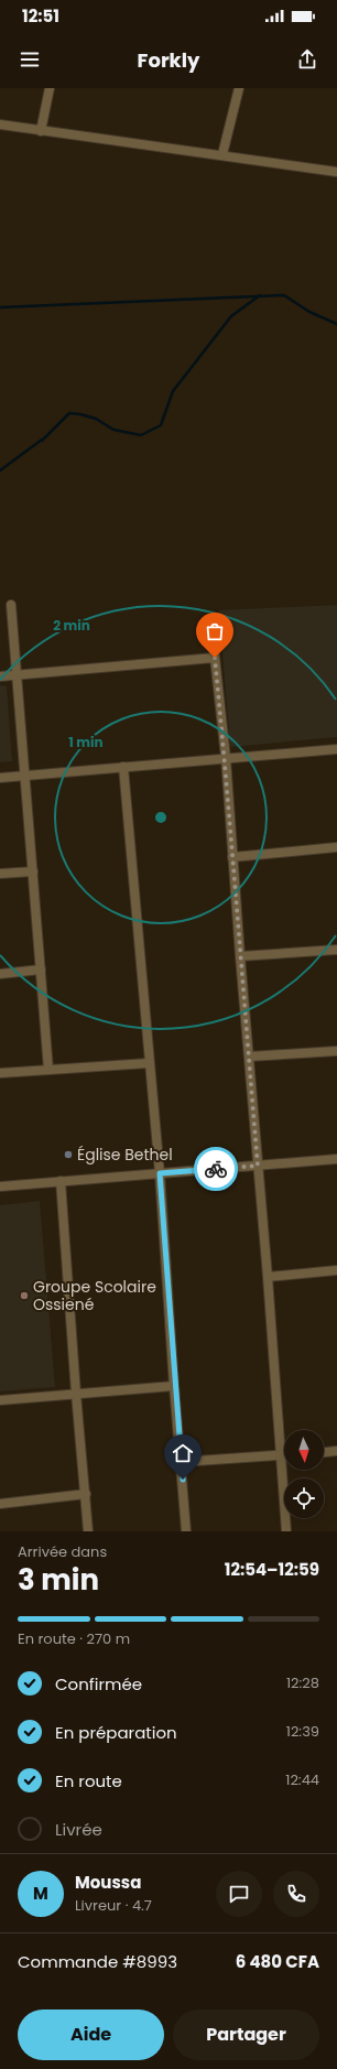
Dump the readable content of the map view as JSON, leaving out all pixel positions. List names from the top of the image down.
{
  "places": ["Église Bethel", "Groupe Scolaire Ossiené"],
  "north": "bottom",
  "page": {
    "status": "12:51",
    "header": "Forkly",
    "heading": ["3 min", "Arrivée dans", "12:54–12:59"],
    "panel": [
      "Moussa",
      "Livreur · 4.7",
      "Commande #8993",
      "6 480 CFA"
    ],
    "bar": "En route · 270 m",
    "list": [
      ["Confirmée", "12:28"],
      ["En préparation", "12:39"],
      ["En route", "12:44"],
      "Livrée"
    ],
    "round": "M",
    "buttons": ["Aide", "Partager"]
  },
  "rings": ["2 min", "1 min"]
}
